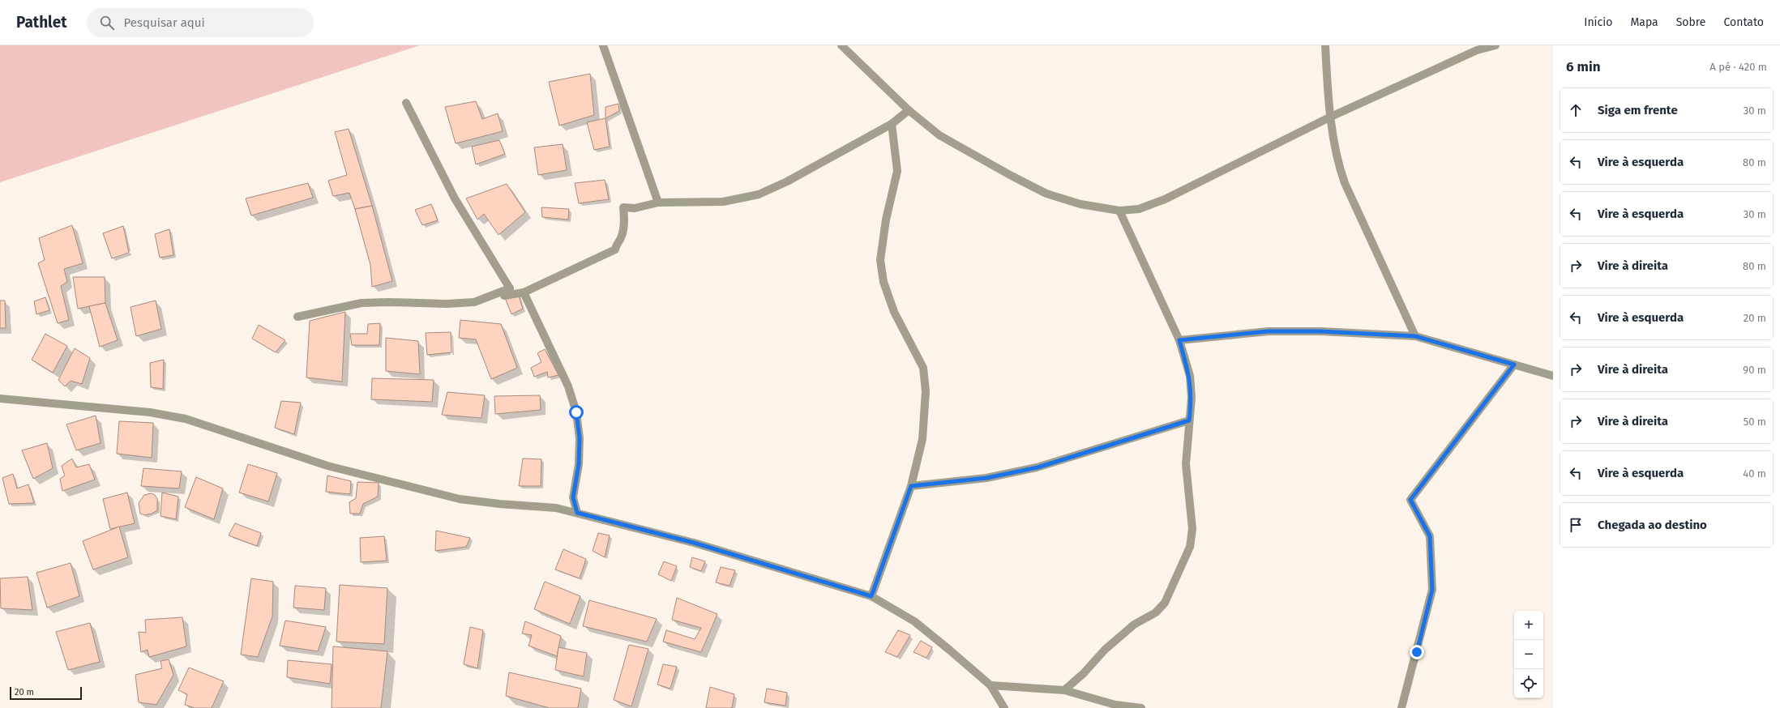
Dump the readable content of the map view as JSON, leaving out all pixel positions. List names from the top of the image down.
{
  "scale_bar": "20 m",
  "page": {
    "header": "Pathlet",
    "search": "Pesquisar aqui",
    "nav": [
      "Início",
      "Mapa",
      "Sobre",
      "Contato"
    ],
    "heading": ["6 min", "A pé · 420 m"],
    "list": [
      ["Siga em frente", "30 m"],
      ["Vire à esquerda", "80 m"],
      ["Vire à esquerda", "30 m"],
      ["Vire à direita", "80 m"],
      ["Vire à esquerda", "20 m"],
      ["Vire à direita", "90 m"],
      ["Vire à direita", "50 m"],
      ["Vire à esquerda", "40 m"],
      "Chegada ao destino"
    ],
    "map_buttons": ["+", "−"],
    "scale": "20 m"
  }
}
